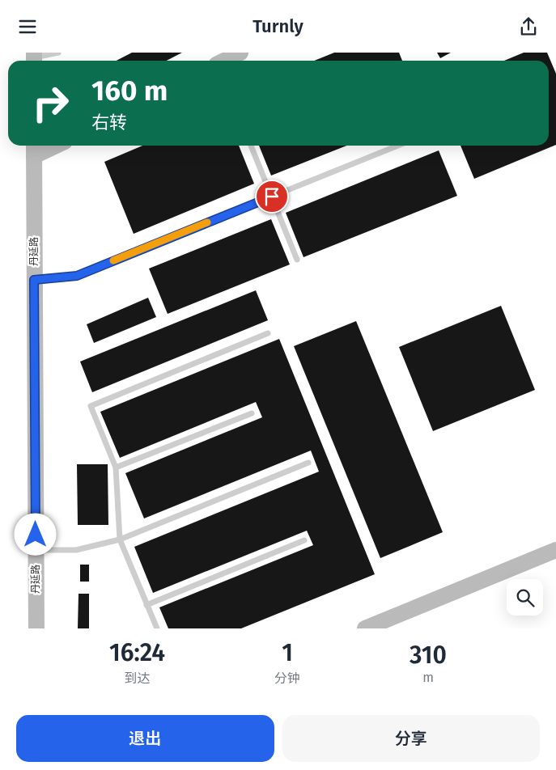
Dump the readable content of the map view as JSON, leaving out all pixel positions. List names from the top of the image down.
{
  "streets": {
    "main road": ["丹延路"]
  },
  "page": {
    "header": "Turnly",
    "turn": ["160 m", "右转"],
    "eta": [
      "16:24",
      "到达",
      "1",
      "分钟",
      "310",
      "m"
    ],
    "buttons": ["退出", "分享"]
  }
}
